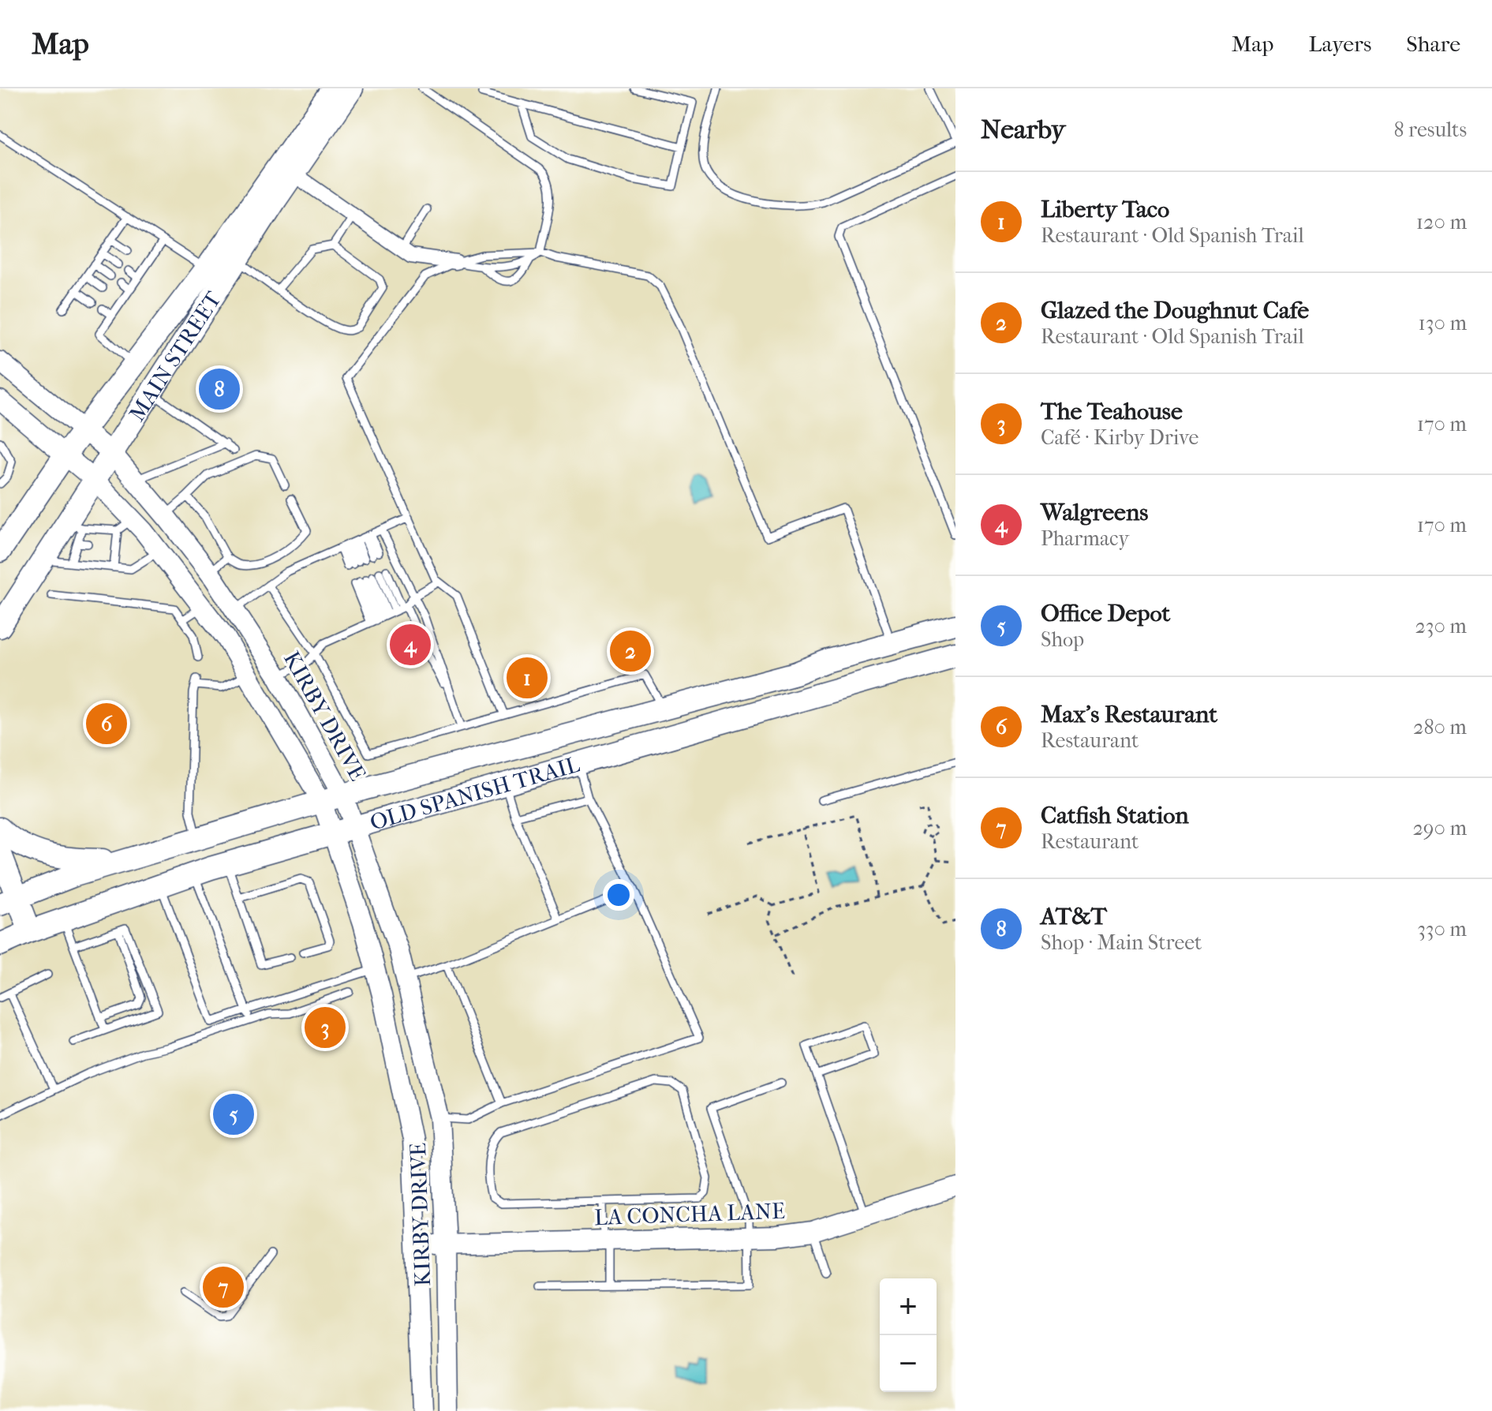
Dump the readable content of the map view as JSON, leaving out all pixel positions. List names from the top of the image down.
{
  "streets": {
    "main road": [
      "MAIN STREET",
      "KIRBY DRIVE",
      "OLD SPANISH TRAIL",
      "LA CONCHA LANE"
    ]
  },
  "crossings": [
    ["MAIN STREET", "KIRBY DRIVE"],
    ["KIRBY DRIVE", "OLD SPANISH TRAIL"],
    ["KIRBY DRIVE", "LA CONCHA LANE"]
  ],
  "page": {
    "header": "Map",
    "nav": ["Map", "Layers", "Share"],
    "heading": ["Nearby", "8 results"],
    "list": [
      {
        "mark": "1",
        "name": "Liberty Taco",
        "note": "Restaurant · Old Spanish Trail",
        "value": "120 m"
      },
      {
        "mark": "2",
        "name": "Glazed the Doughnut Cafe",
        "note": "Restaurant · Old Spanish Trail",
        "value": "130 m"
      },
      {
        "mark": "3",
        "name": "The Teahouse",
        "note": "Café · Kirby Drive",
        "value": "170 m"
      },
      {
        "mark": "4",
        "name": "Walgreens",
        "note": "Pharmacy",
        "value": "170 m"
      },
      {
        "mark": "5",
        "name": "Office Depot",
        "note": "Shop",
        "value": "230 m"
      },
      {
        "mark": "6",
        "name": "Max's Restaurant",
        "note": "Restaurant",
        "value": "280 m"
      },
      {
        "mark": "7",
        "name": "Catfish Station",
        "note": "Restaurant",
        "value": "290 m"
      },
      {
        "mark": "8",
        "name": "AT&T",
        "note": "Shop · Main Street",
        "value": "330 m"
      }
    ],
    "pins": [
      "8",
      "4",
      "2",
      "1",
      "6",
      "3",
      "5",
      "7"
    ],
    "map_buttons": ["+", "−"]
  }
}
